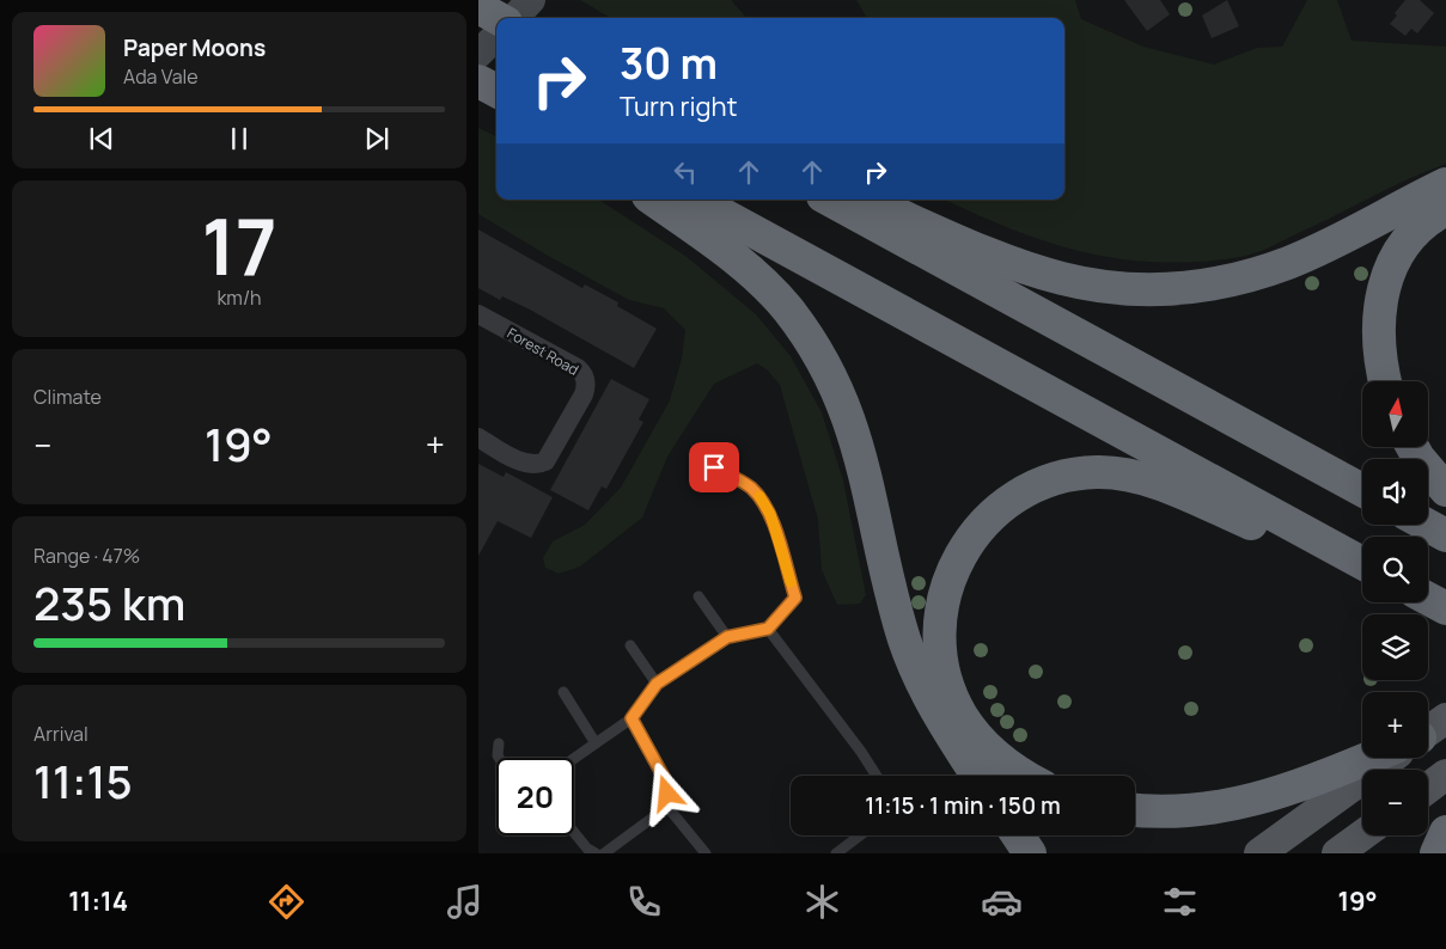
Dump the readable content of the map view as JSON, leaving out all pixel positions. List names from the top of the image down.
{
  "streets": {
    "street": ["Forest Road"]
  },
  "north": "top",
  "page": {
    "turn": ["30 m", "Turn right"],
    "song": ["Paper Moons", "Ada Vale"],
    "tile": [
      ["17", "km/h"],
      "Climate",
      ["Range · 47%", "235 km"],
      ["Arrival", "11:15"]
    ],
    "map_buttons": ["+", "−"],
    "heat": ["−", "19°", "+"],
    "limit": "20",
    "trip": "11:15 · 1 min · 150 m",
    "tabs": ["11:14", "19°"]
  }
}
